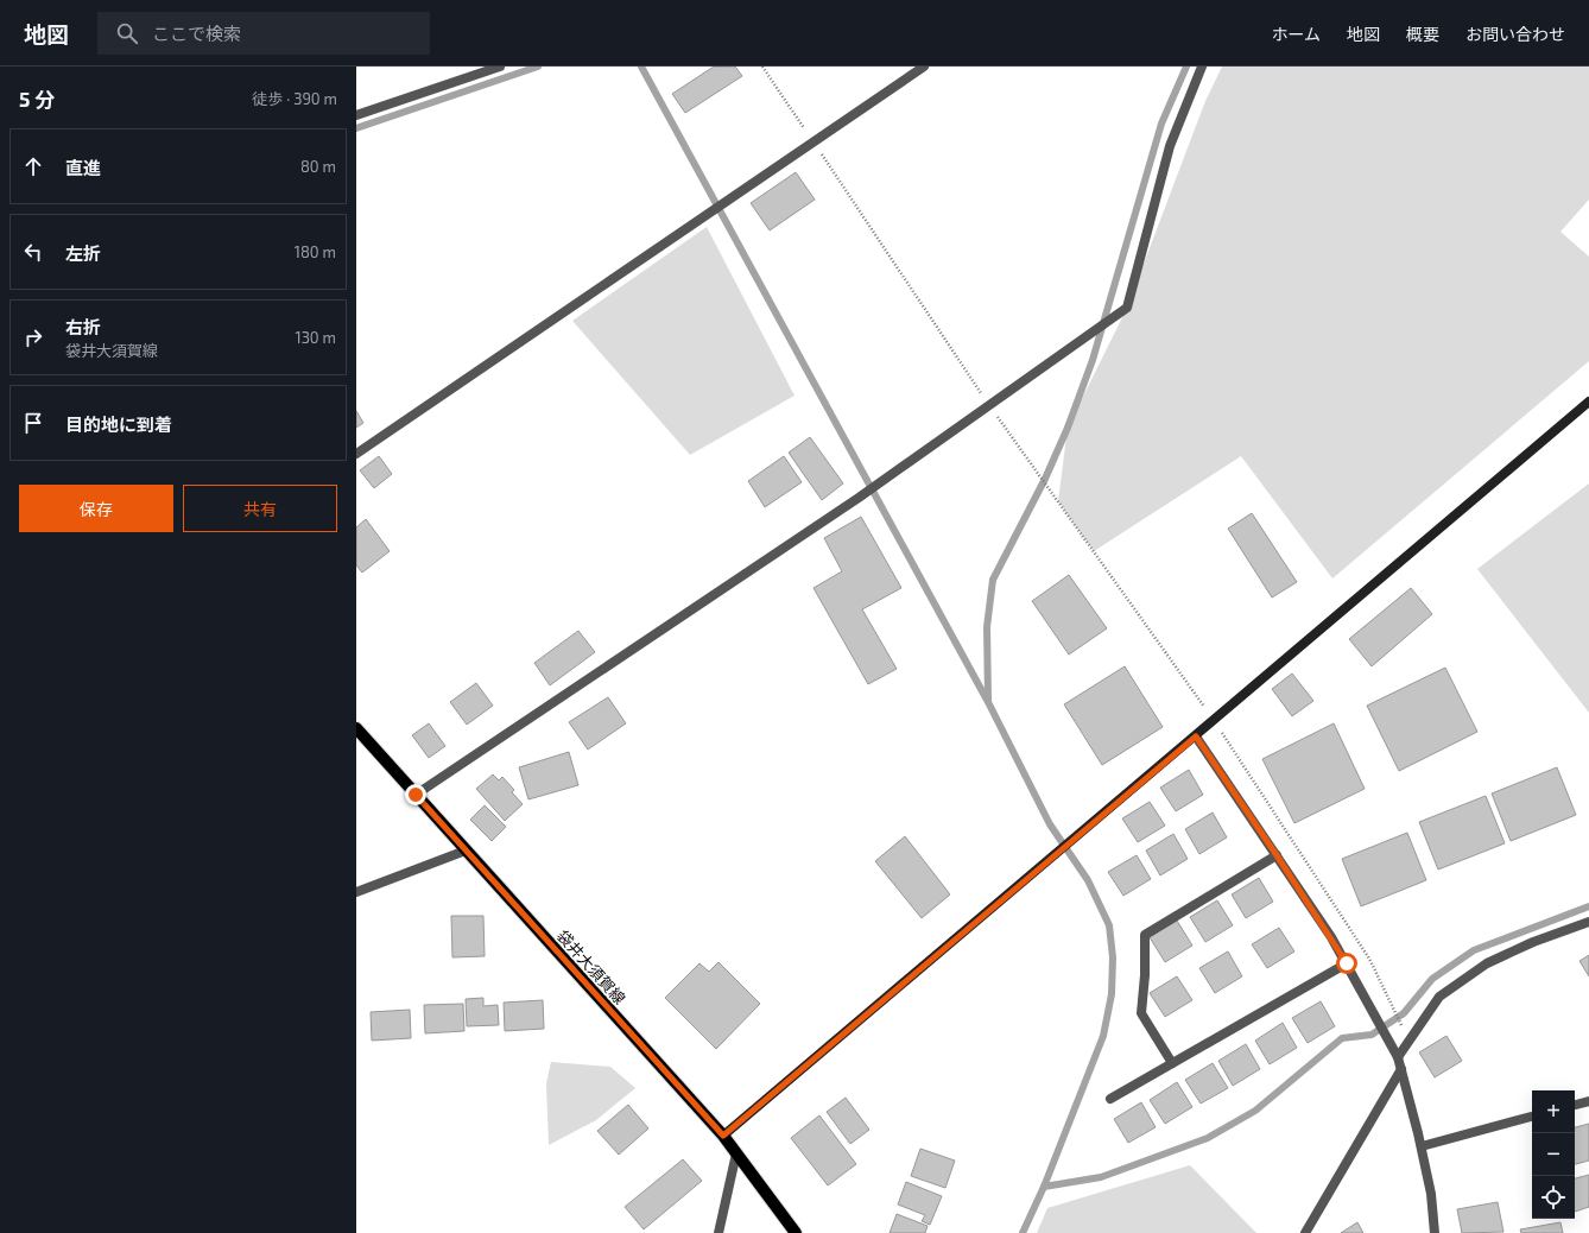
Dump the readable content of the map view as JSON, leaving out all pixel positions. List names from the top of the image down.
{
  "streets": {
    "main road": ["袋井大須賀線"]
  },
  "page": {
    "header": "地図",
    "search": "ここで検索",
    "nav": [
      "ホーム",
      "地図",
      "概要",
      "お問い合わせ"
    ],
    "heading": ["5 分", "徒歩 · 390 m"],
    "list": [
      ["直進", "80 m"],
      ["左折", "180 m"],
      ["右折", "袋井大須賀線", "130 m"],
      "目的地に到着"
    ],
    "buttons": ["保存", "共有"],
    "map_buttons": ["+", "−"]
  }
}
